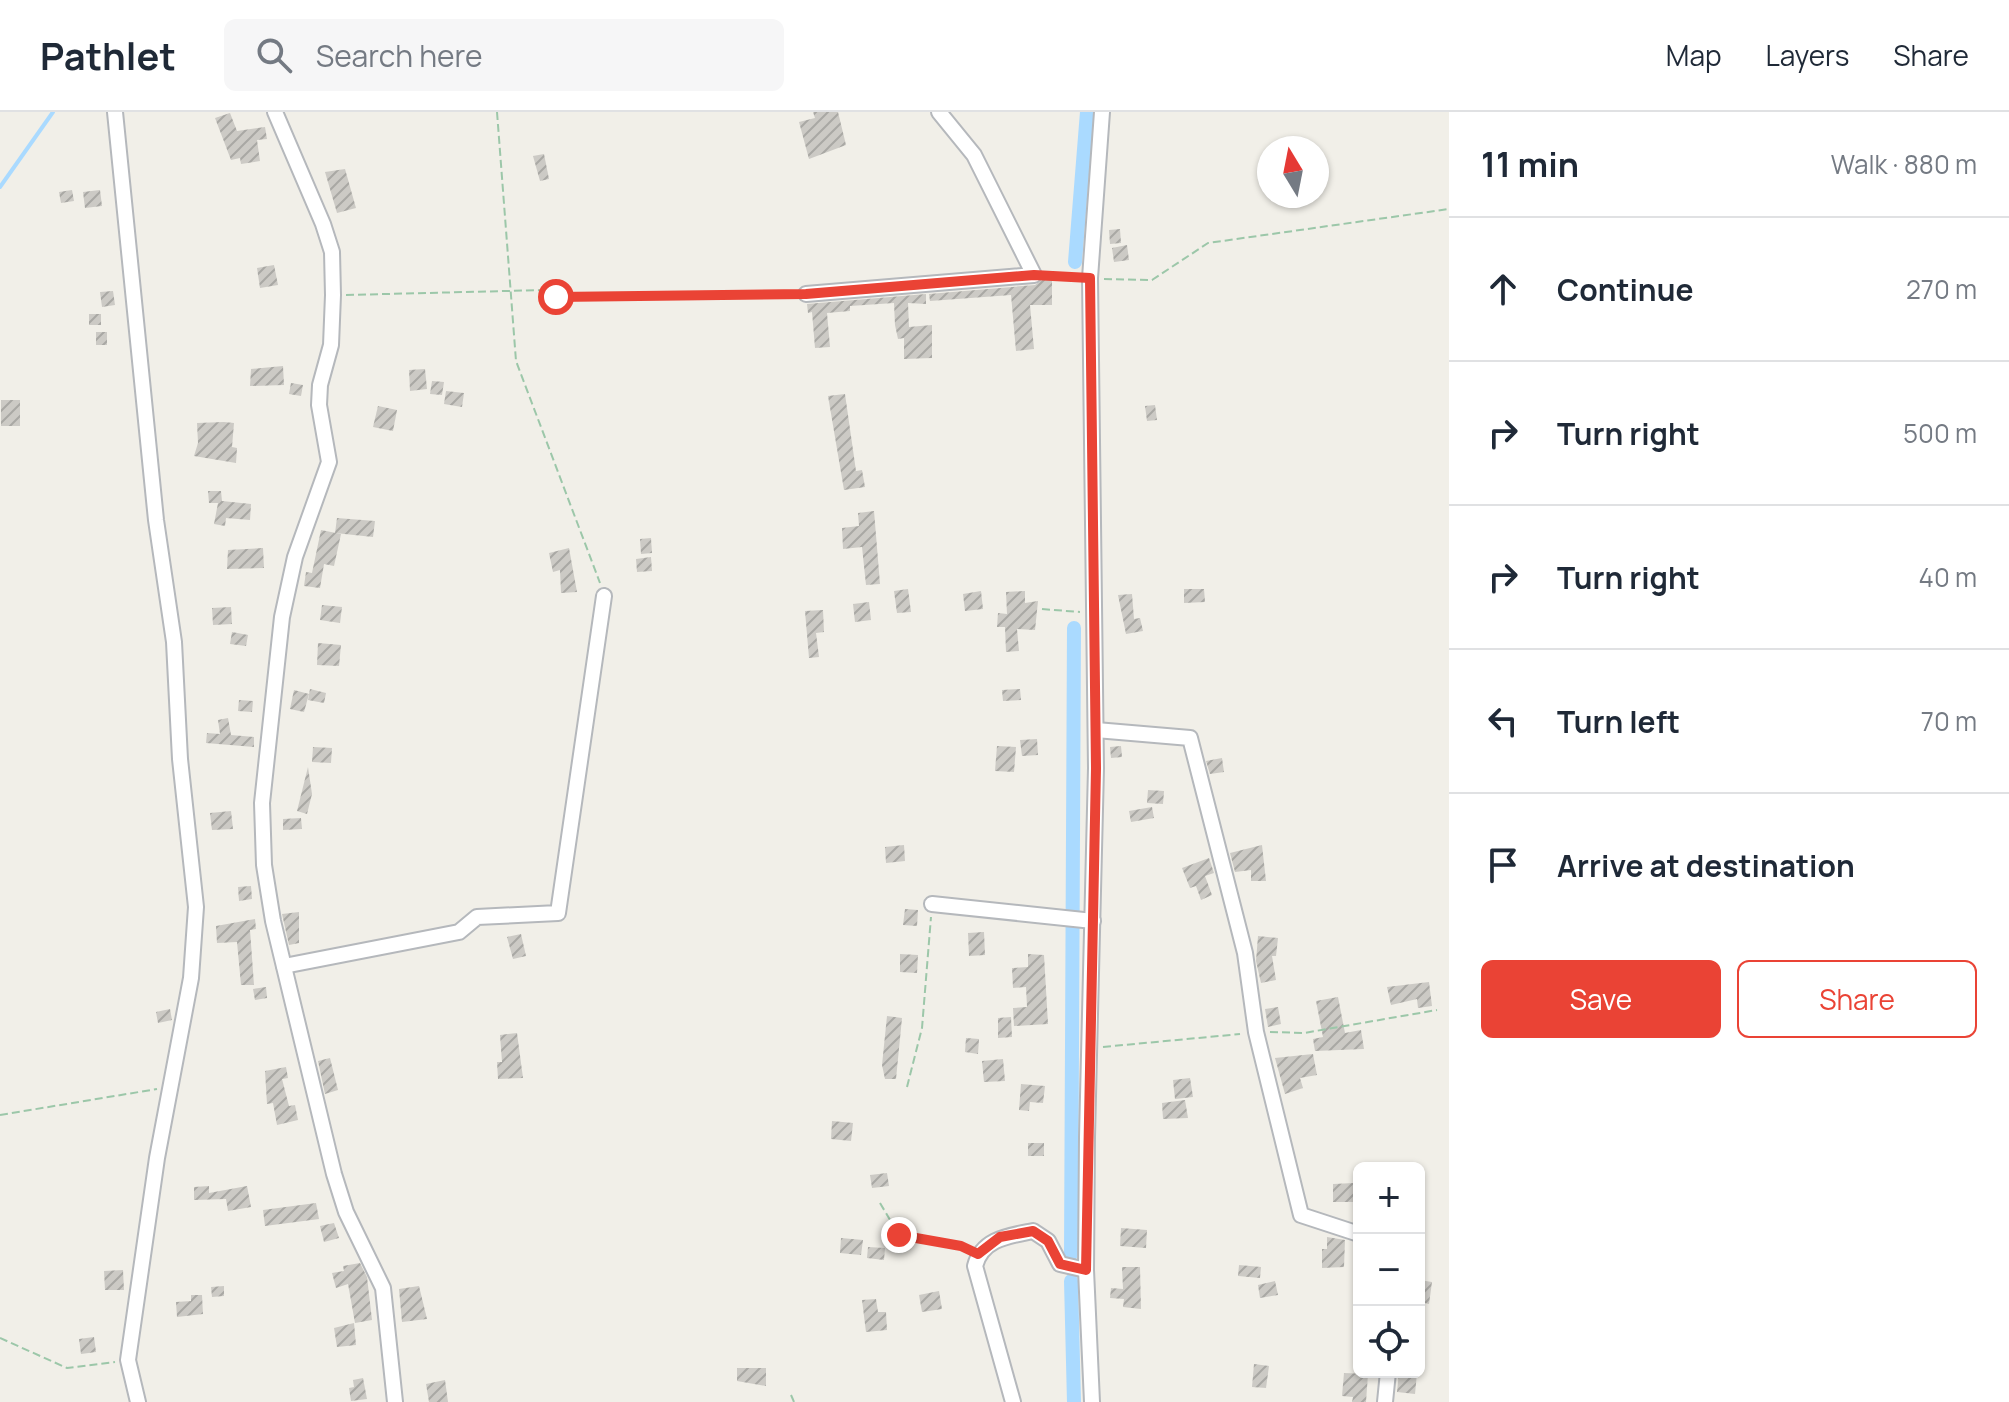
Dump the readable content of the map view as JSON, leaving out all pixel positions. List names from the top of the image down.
{
  "north": "top",
  "page": {
    "header": "Pathlet",
    "search": "Search here",
    "nav": ["Map", "Layers", "Share"],
    "heading": ["11 min", "Walk · 880 m"],
    "list": [
      ["Continue", "270 m"],
      ["Turn right", "500 m"],
      ["Turn right", "40 m"],
      ["Turn left", "70 m"],
      "Arrive at destination"
    ],
    "buttons": ["Save", "Share"],
    "map_buttons": ["+", "−"]
  }
}
